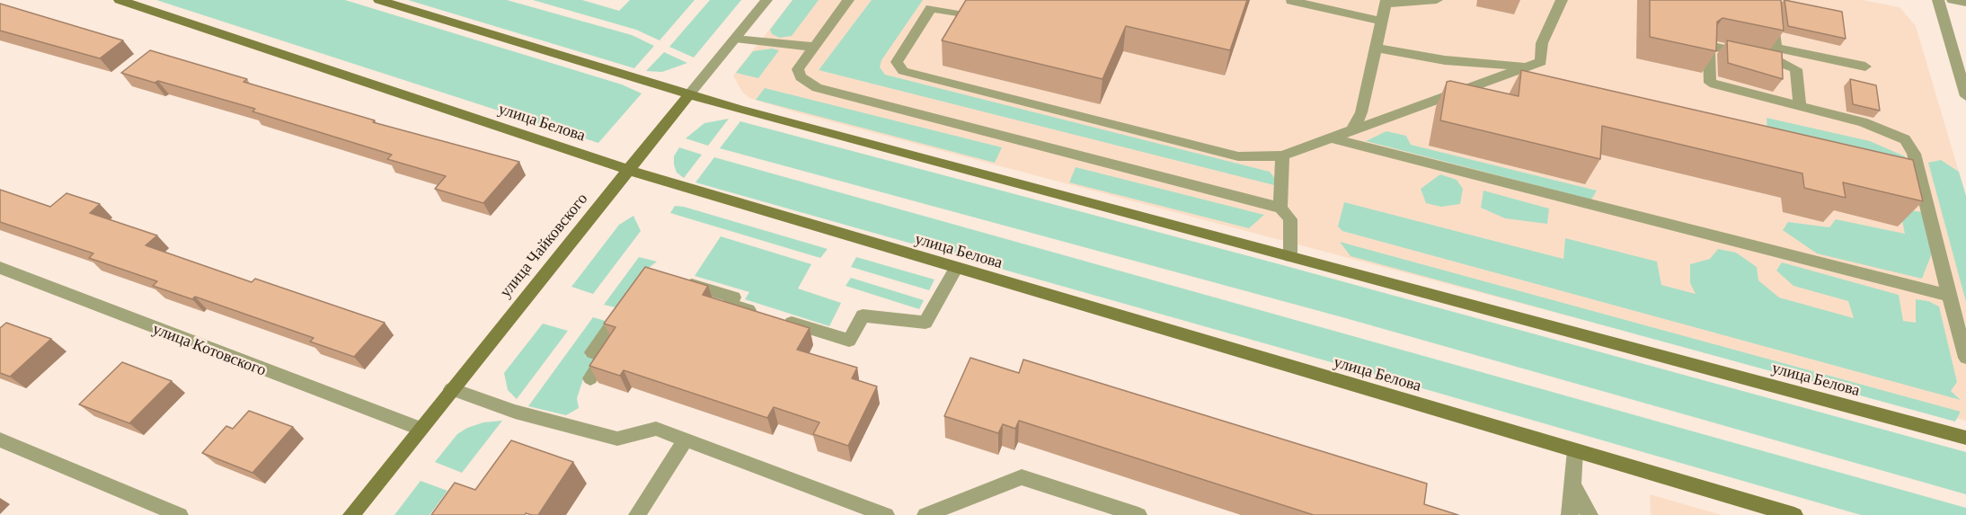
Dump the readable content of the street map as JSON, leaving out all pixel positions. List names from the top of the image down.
{
  "streets": {
    "main road": ["улица Белова", "улица Чайковского"],
    "street": ["улица Котовского"]
  },
  "crossings": [
    ["улица Белова", "улица Чайковского"],
    ["улица Чайковского", "улица Котовского"]
  ]
}
